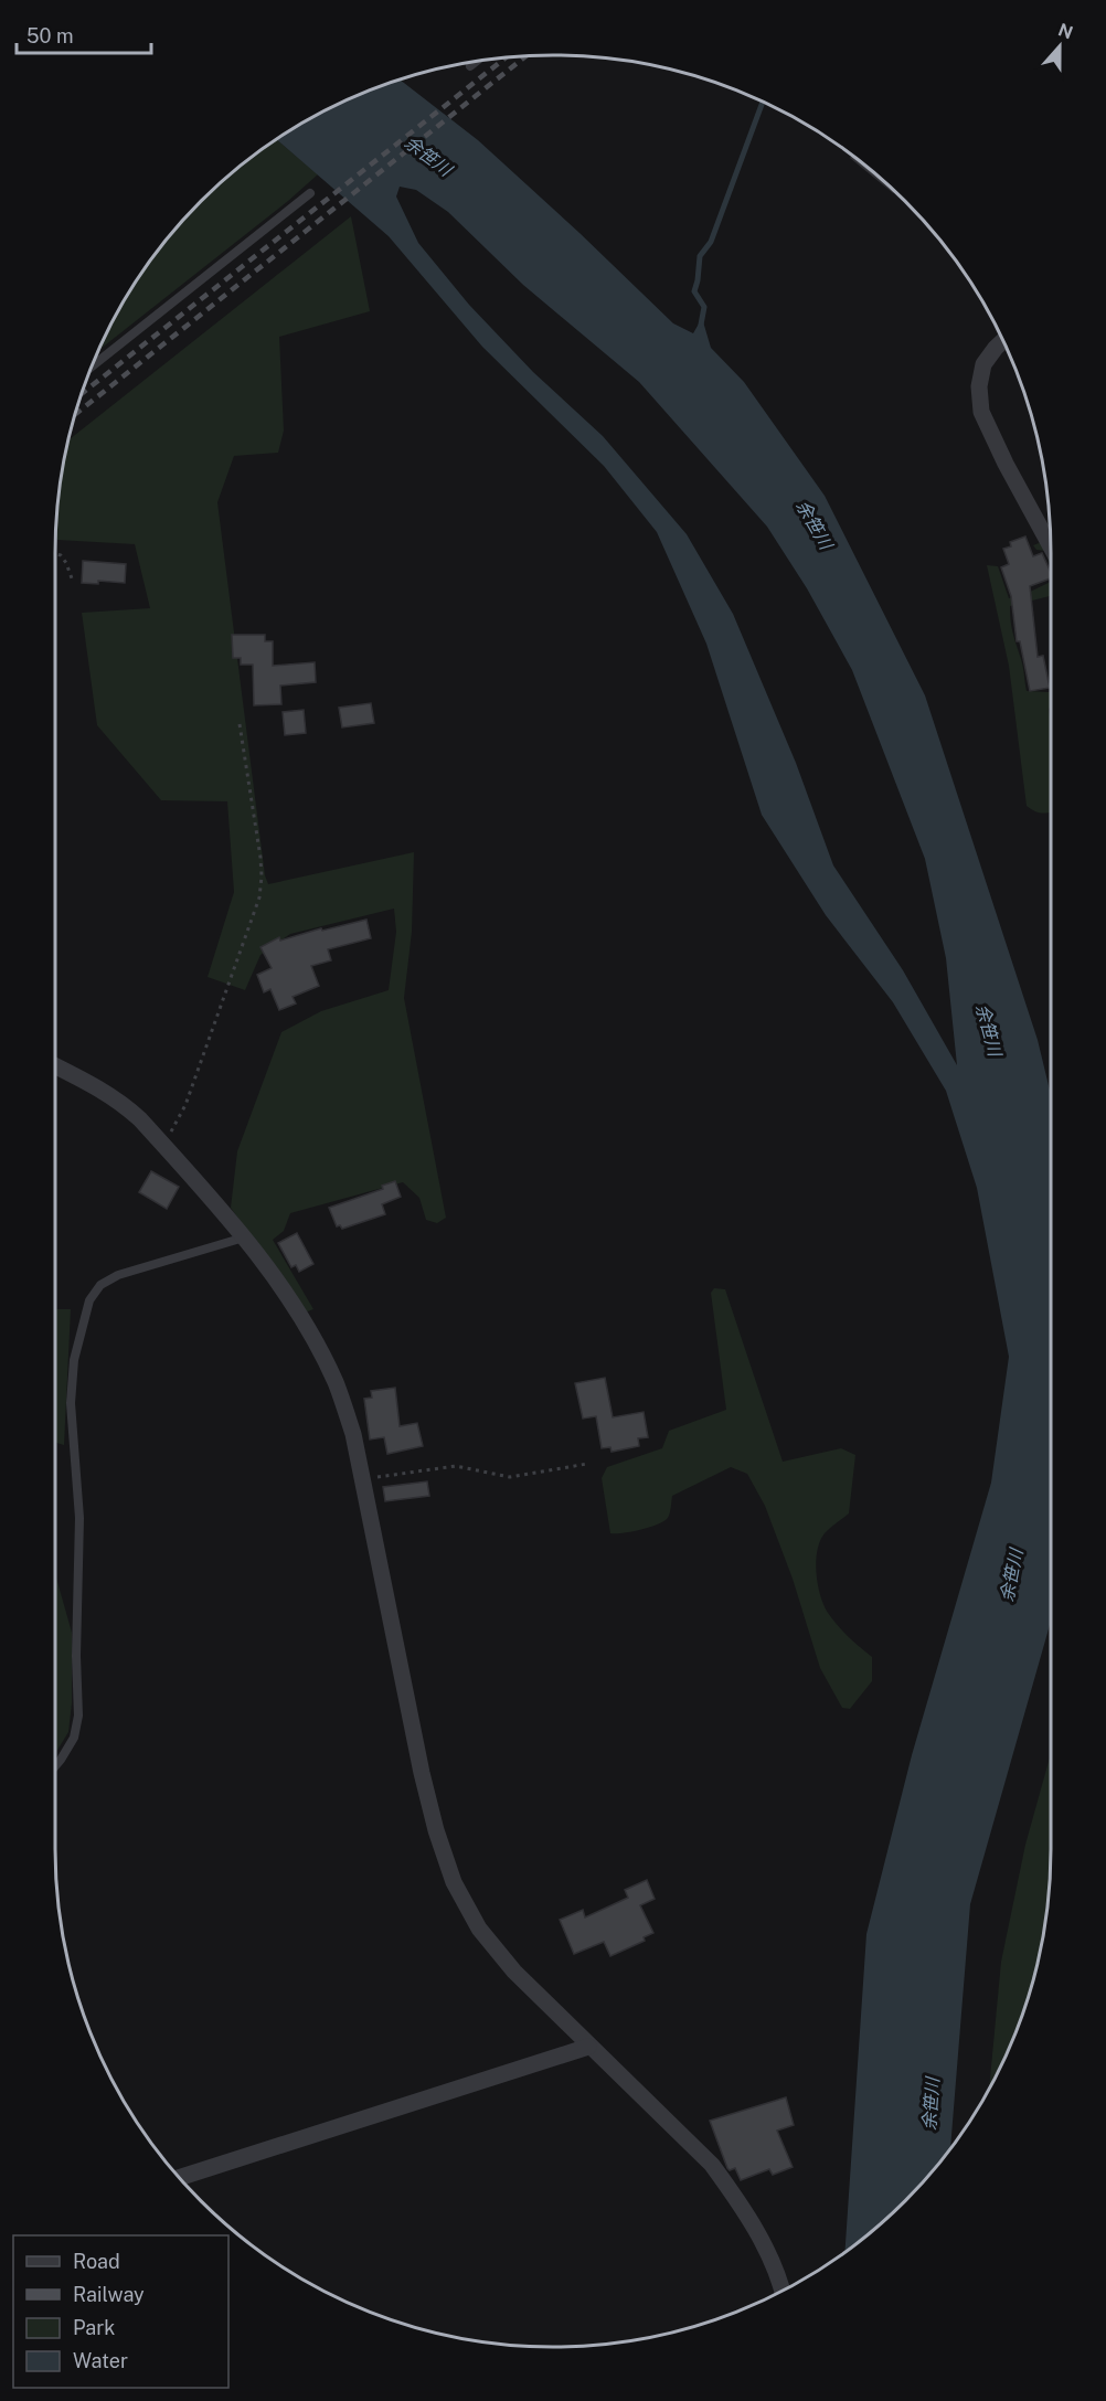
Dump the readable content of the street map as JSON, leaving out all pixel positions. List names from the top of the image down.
{
  "water": ["余笹川"],
  "legend": [
    "Road",
    "Railway",
    "Park",
    "Water"
  ],
  "scale_bar": "50 m",
  "north": "top"
}
